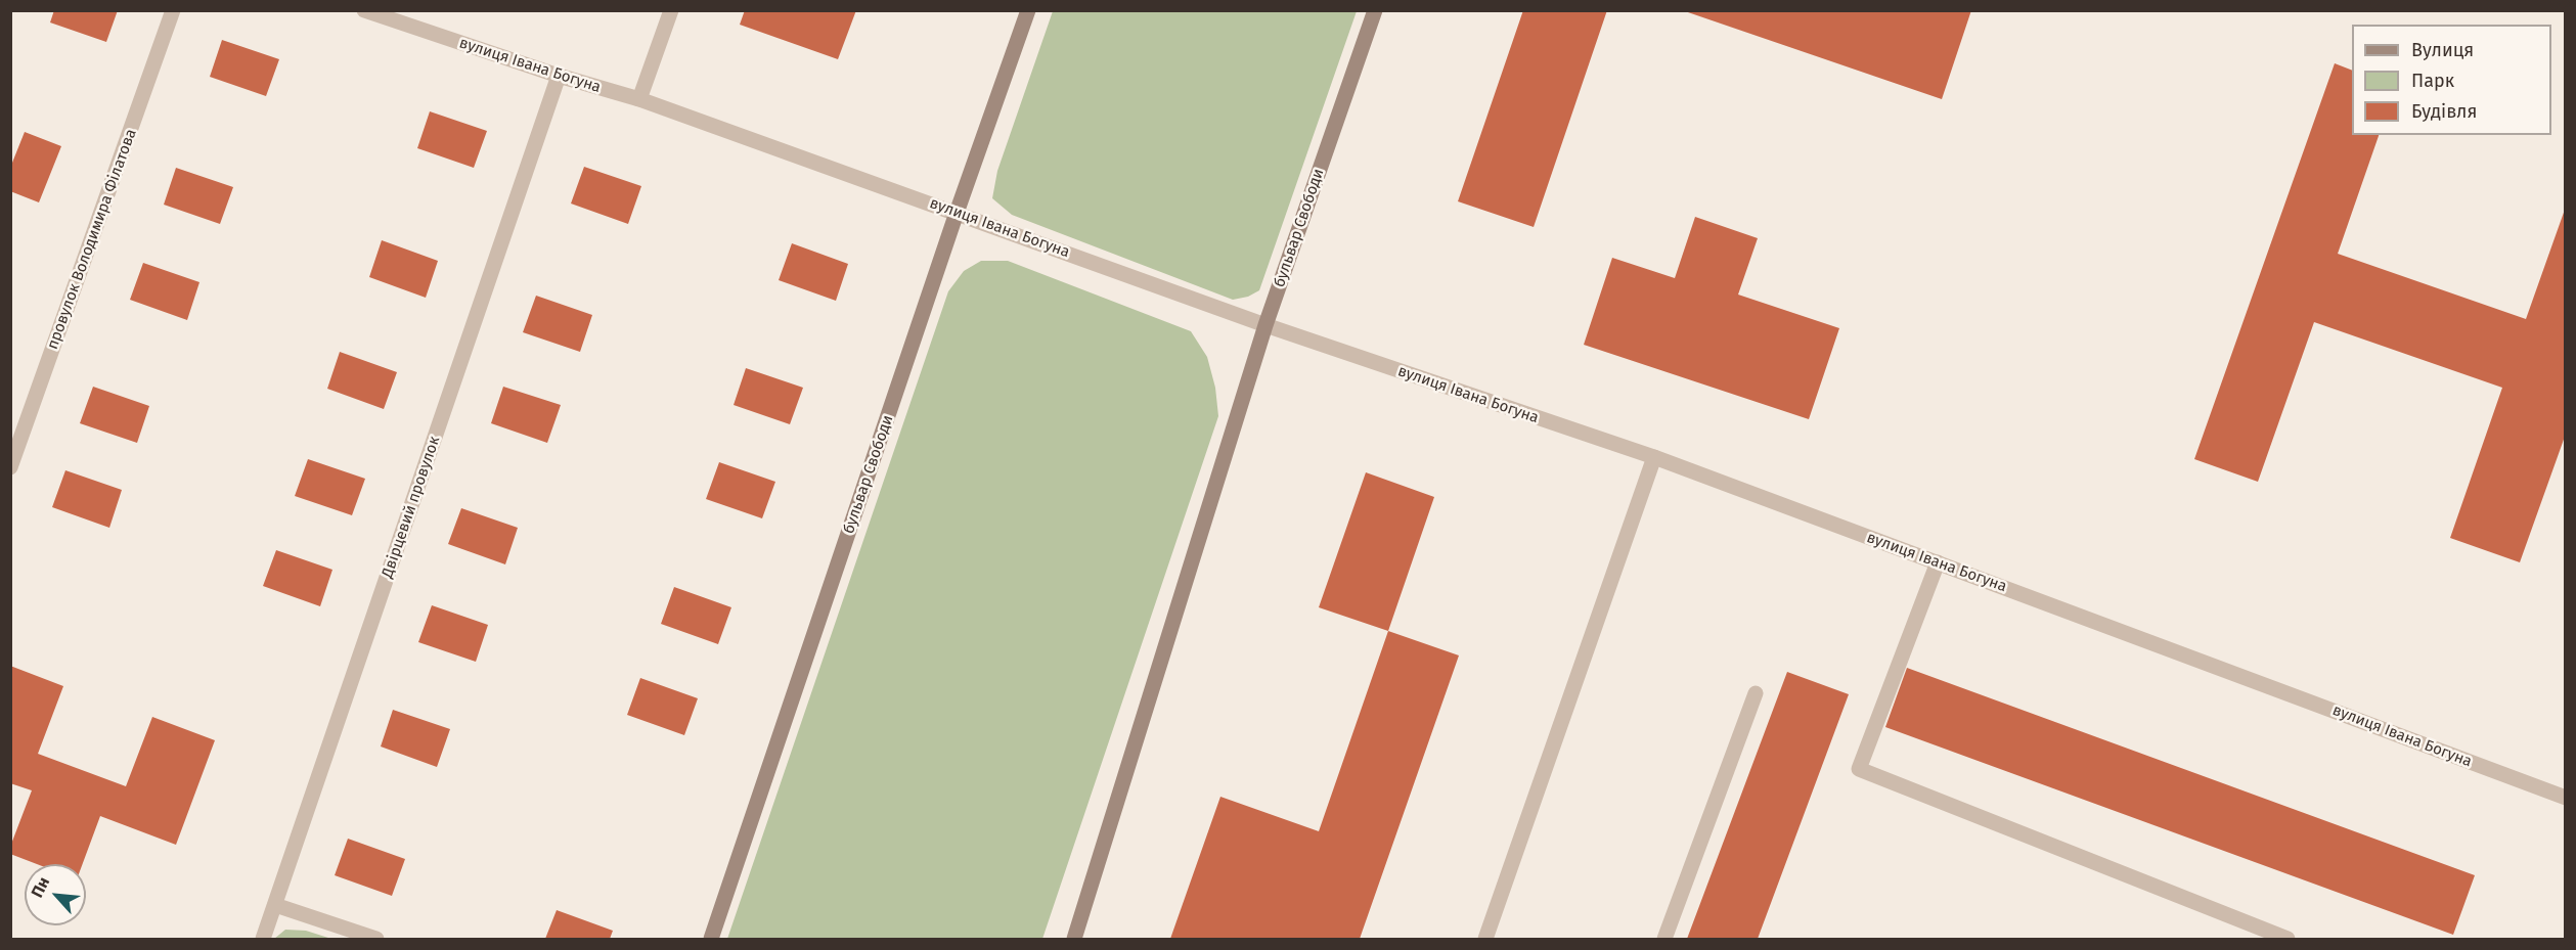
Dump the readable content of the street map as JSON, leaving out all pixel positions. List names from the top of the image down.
{
  "streets": {
    "street": [
      "вулиця Івана Богуна",
      "бульвар Свободи",
      "провулок Володимира Філатова",
      "Двірцевий провулок"
    ]
  },
  "crossings": [
    ["вулиця Івана Богуна", "бульвар Свободи"],
    ["вулиця Івана Богуна", "Двірцевий провулок"]
  ],
  "legend": ["Вулиця", "Парк", "Будівля"],
  "north": "top left"
}
